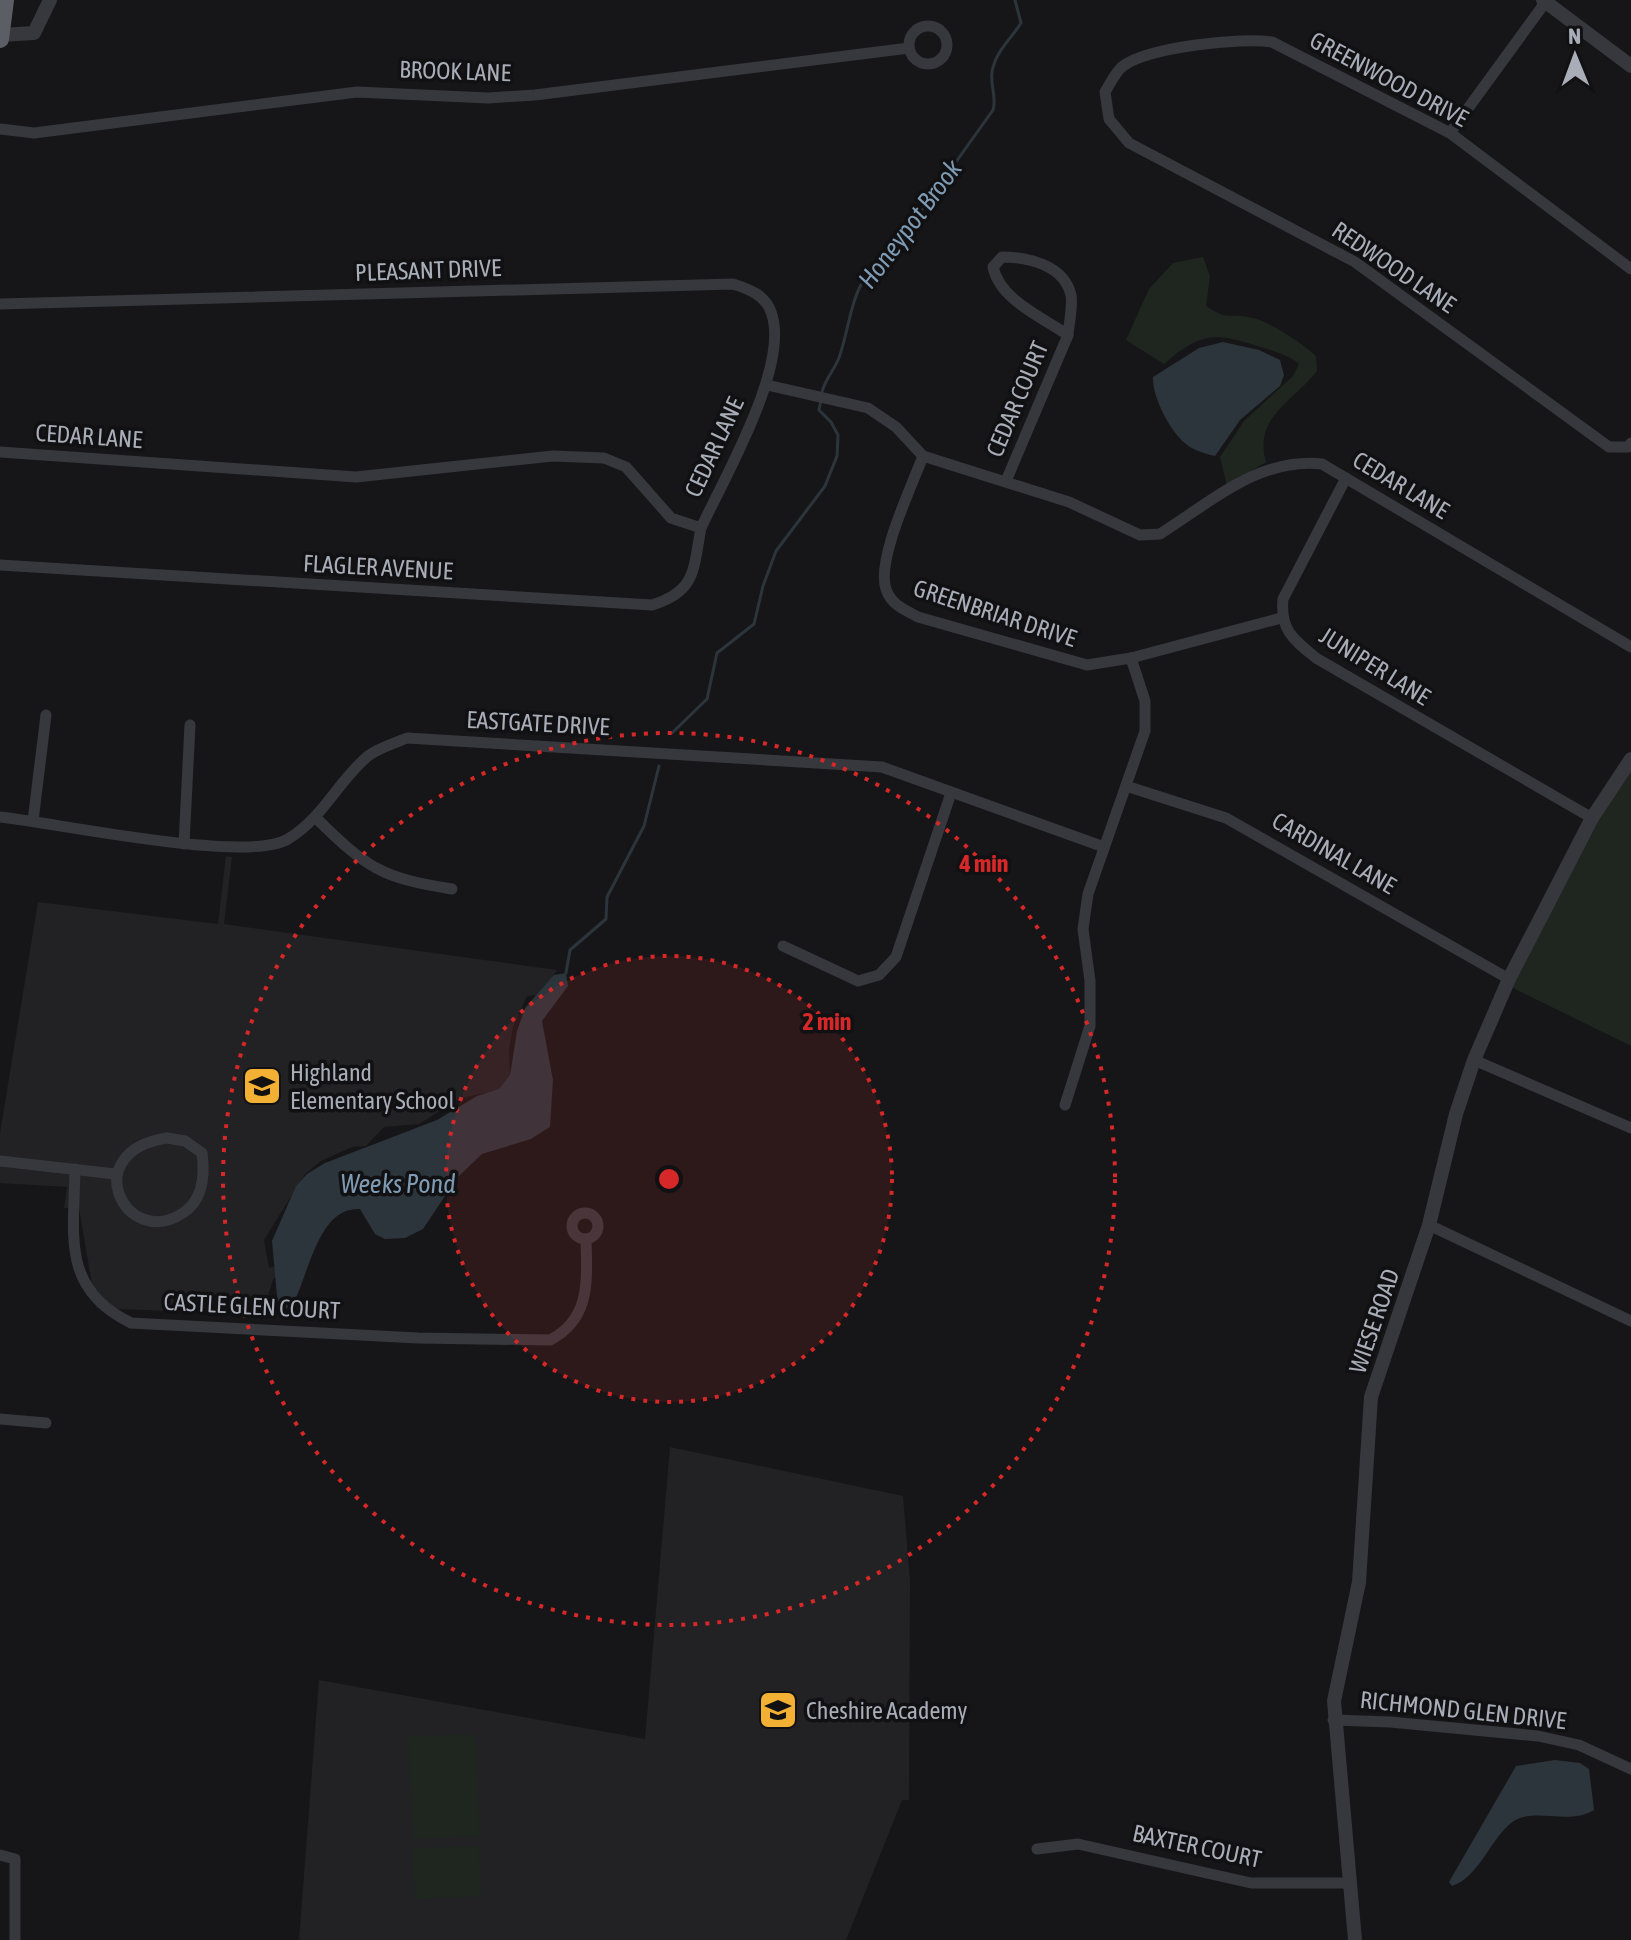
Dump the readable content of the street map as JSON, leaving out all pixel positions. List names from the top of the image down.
{
  "streets": {
    "street": [
      "BROOK LANE",
      "GREENWOOD DRIVE",
      "REDWOOD LANE",
      "PLEASANT DRIVE",
      "CEDAR COURT",
      "CEDAR LANE",
      "FLAGLER AVENUE",
      "GREENBRIAR DRIVE",
      "JUNIPER LANE",
      "EASTGATE DRIVE",
      "CARDINAL LANE",
      "CASTLE GLEN COURT",
      "WIESE ROAD",
      "RICHMOND GLEN DRIVE",
      "BAXTER COURT"
    ]
  },
  "crossings": [
    ["GREENWOOD DRIVE", "REDWOOD LANE"],
    ["PLEASANT DRIVE", "CEDAR LANE"],
    ["CEDAR COURT", "CEDAR LANE"],
    ["CEDAR LANE", "FLAGLER AVENUE"],
    ["CEDAR LANE", "GREENBRIAR DRIVE"],
    ["GREENBRIAR DRIVE", "JUNIPER LANE"],
    ["JUNIPER LANE", "WIESE ROAD"],
    ["CARDINAL LANE", "WIESE ROAD"],
    ["WIESE ROAD", "RICHMOND GLEN DRIVE"],
    ["WIESE ROAD", "BAXTER COURT"]
  ],
  "water": ["Honeypot Brook", "Weeks Pond"],
  "places": {
    "school or university": ["Highland Elementary School", "Cheshire Academy"]
  },
  "north": "top",
  "rings": ["4 min", "2 min"]
}
